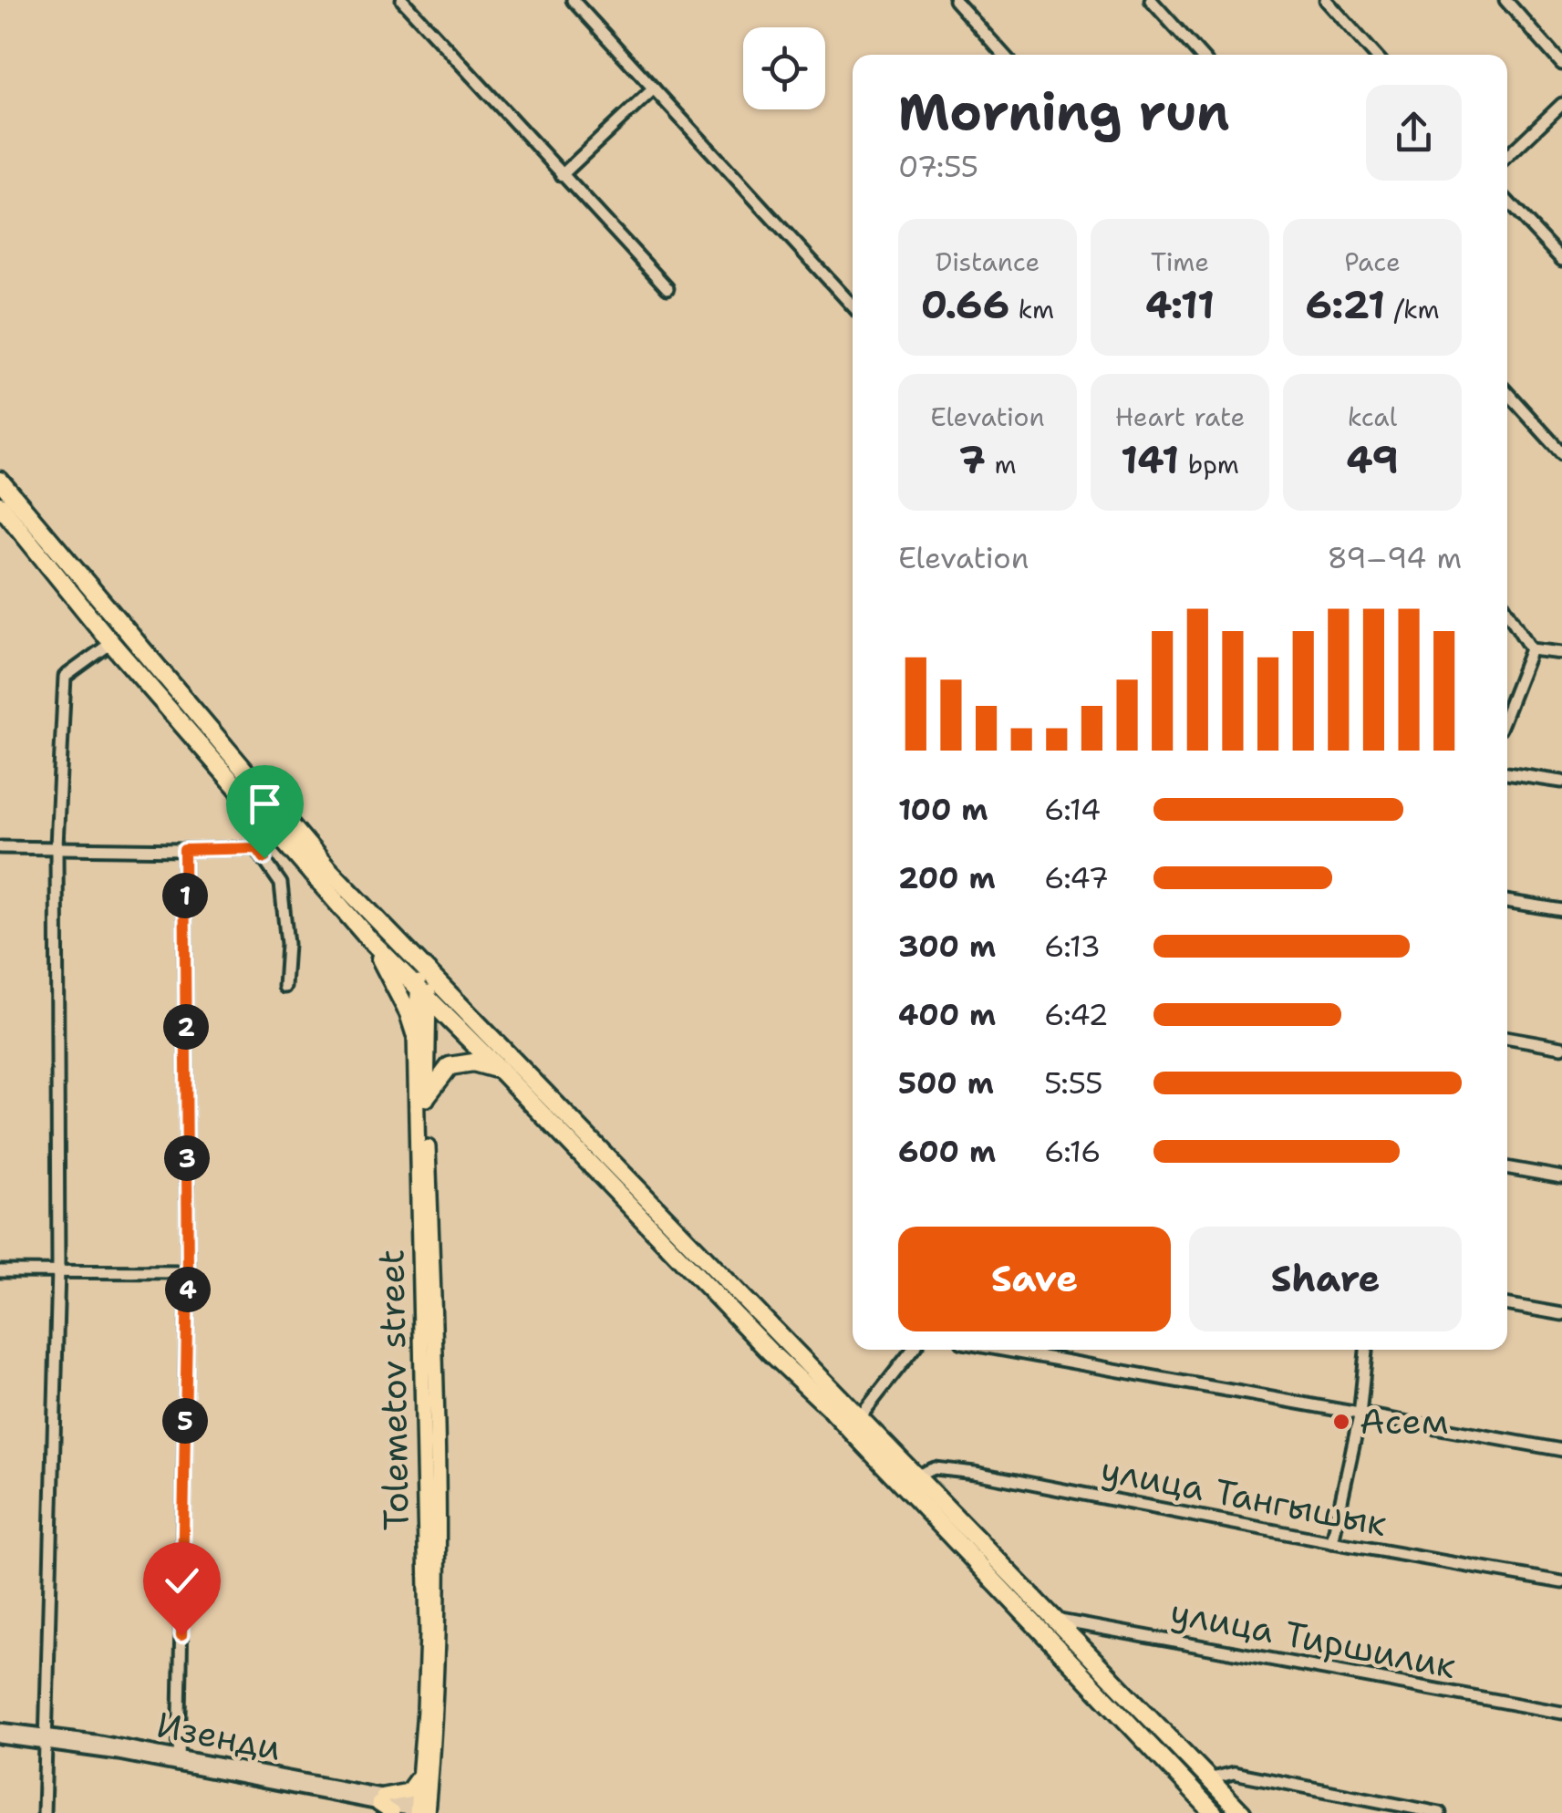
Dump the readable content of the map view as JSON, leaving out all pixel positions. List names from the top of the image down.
{
  "streets": {
    "main road": ["Tolemetov street"],
    "street": ["улица Тангышык", "улица Тиршилик", "Изенди"]
  },
  "crossings": [
    ["Tolemetov street", "Изенди"]
  ],
  "places": ["Асем"],
  "page": {
    "heading": ["Morning run", "07:55"],
    "stats": [
      ["Distance", "0.66 km"],
      ["Time", "4:11"],
      ["Pace", "6:21 /km"],
      ["Elevation", "7 m"],
      ["Heart rate", "141 bpm"],
      ["kcal", "49"]
    ],
    "chart": ["Elevation", "89–94 m"],
    "list": [
      {
        "name": "100 m",
        "note": "6:14"
      },
      {
        "name": "200 m",
        "note": "6:47"
      },
      {
        "name": "300 m",
        "note": "6:13"
      },
      {
        "name": "400 m",
        "note": "6:42"
      },
      {
        "name": "500 m",
        "note": "5:55"
      },
      {
        "name": "600 m",
        "note": "6:16"
      }
    ],
    "pins": [
      "1",
      "2",
      "3",
      "4",
      "5"
    ],
    "buttons": ["Save", "Share"]
  }
}
